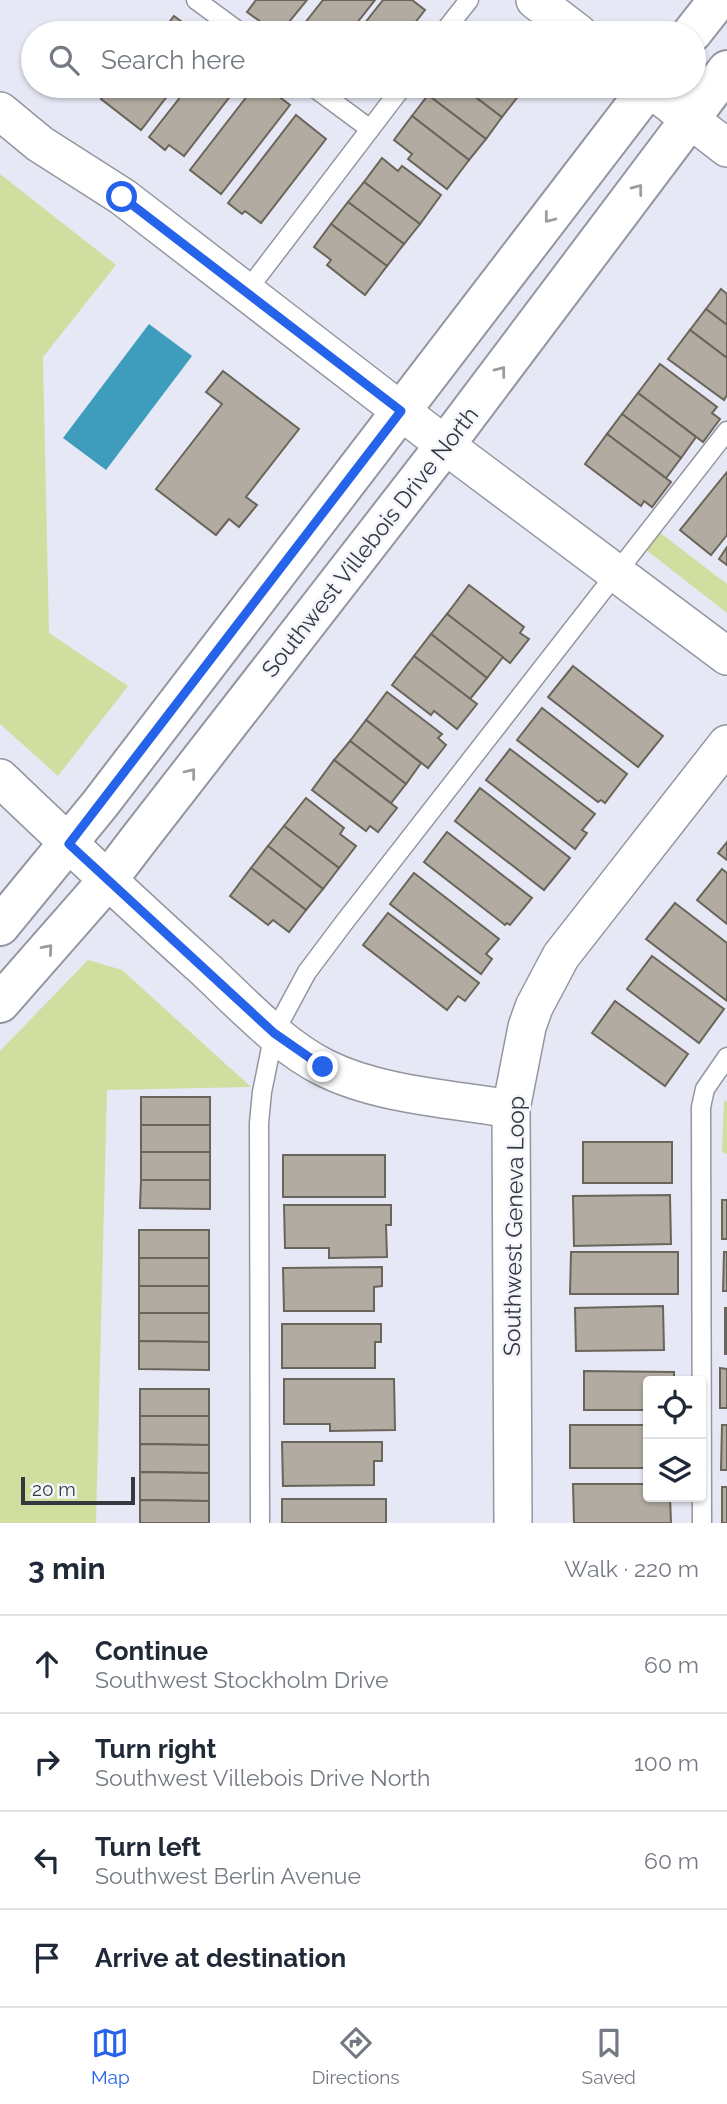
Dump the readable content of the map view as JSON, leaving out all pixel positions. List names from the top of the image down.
{
  "streets": {
    "street": ["Southwest Villebois Drive North", "Southwest Geneva Loop"]
  },
  "scale_bar": "20 m",
  "page": {
    "search": "Search here",
    "scale": "20 m",
    "heading": ["3 min", "Walk · 220 m"],
    "list": [
      ["Continue", "Southwest Stockholm Drive", "60 m"],
      ["Turn right", "Southwest Villebois Drive North", "100 m"],
      ["Turn left", "Southwest Berlin Avenue", "60 m"],
      "Arrive at destination"
    ],
    "nav": ["Map", "Directions", "Saved"]
  }
}
